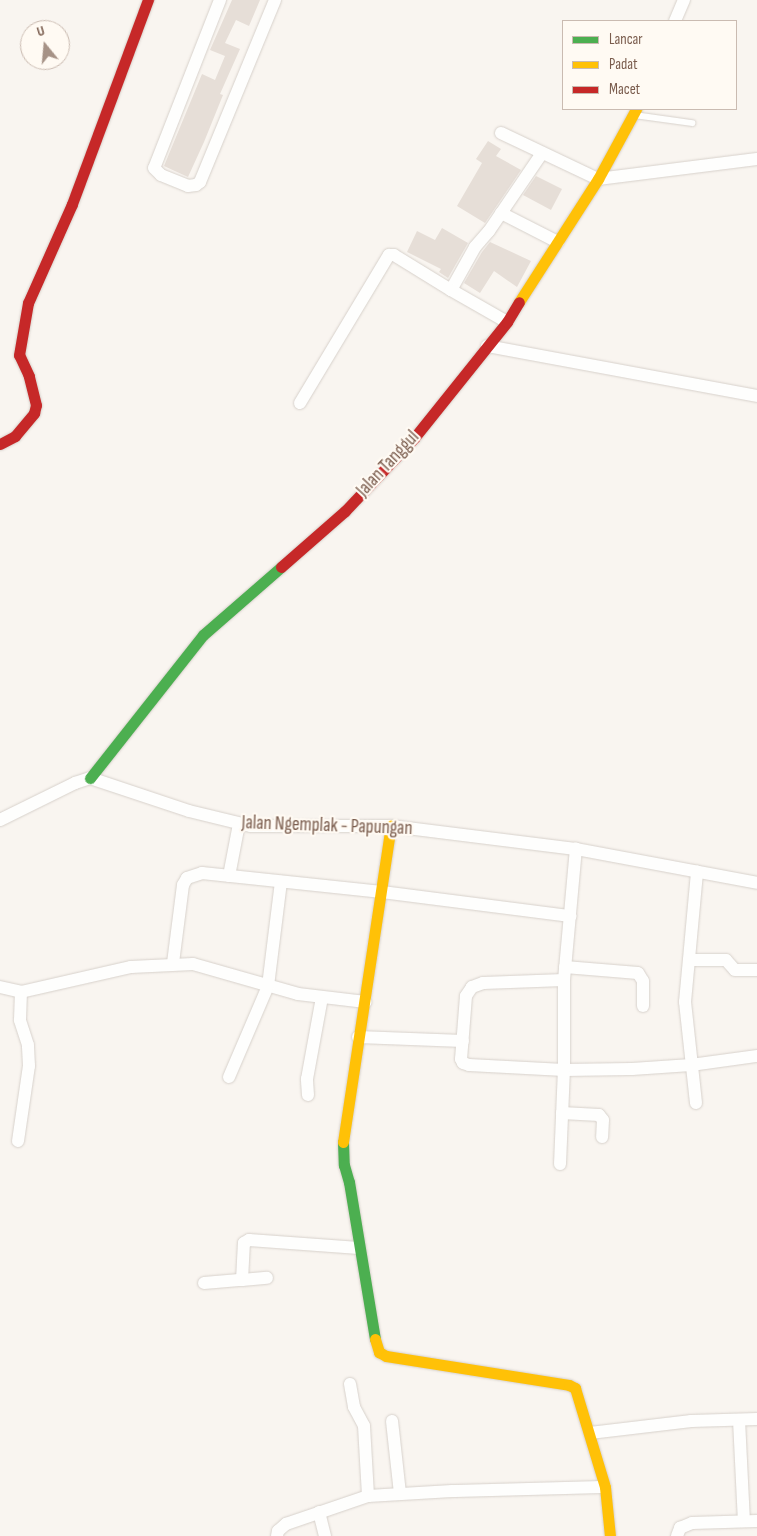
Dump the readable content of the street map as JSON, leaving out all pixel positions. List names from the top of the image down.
{
  "streets": {
    "street": ["Jalan Tanggul", "Jalan Ngemplak - Papungan"]
  },
  "crossings": [
    ["Jalan Tanggul", "Jalan Ngemplak - Papungan"]
  ],
  "legend": ["Lancar", "Padat", "Macet"],
  "north": "top"
}
